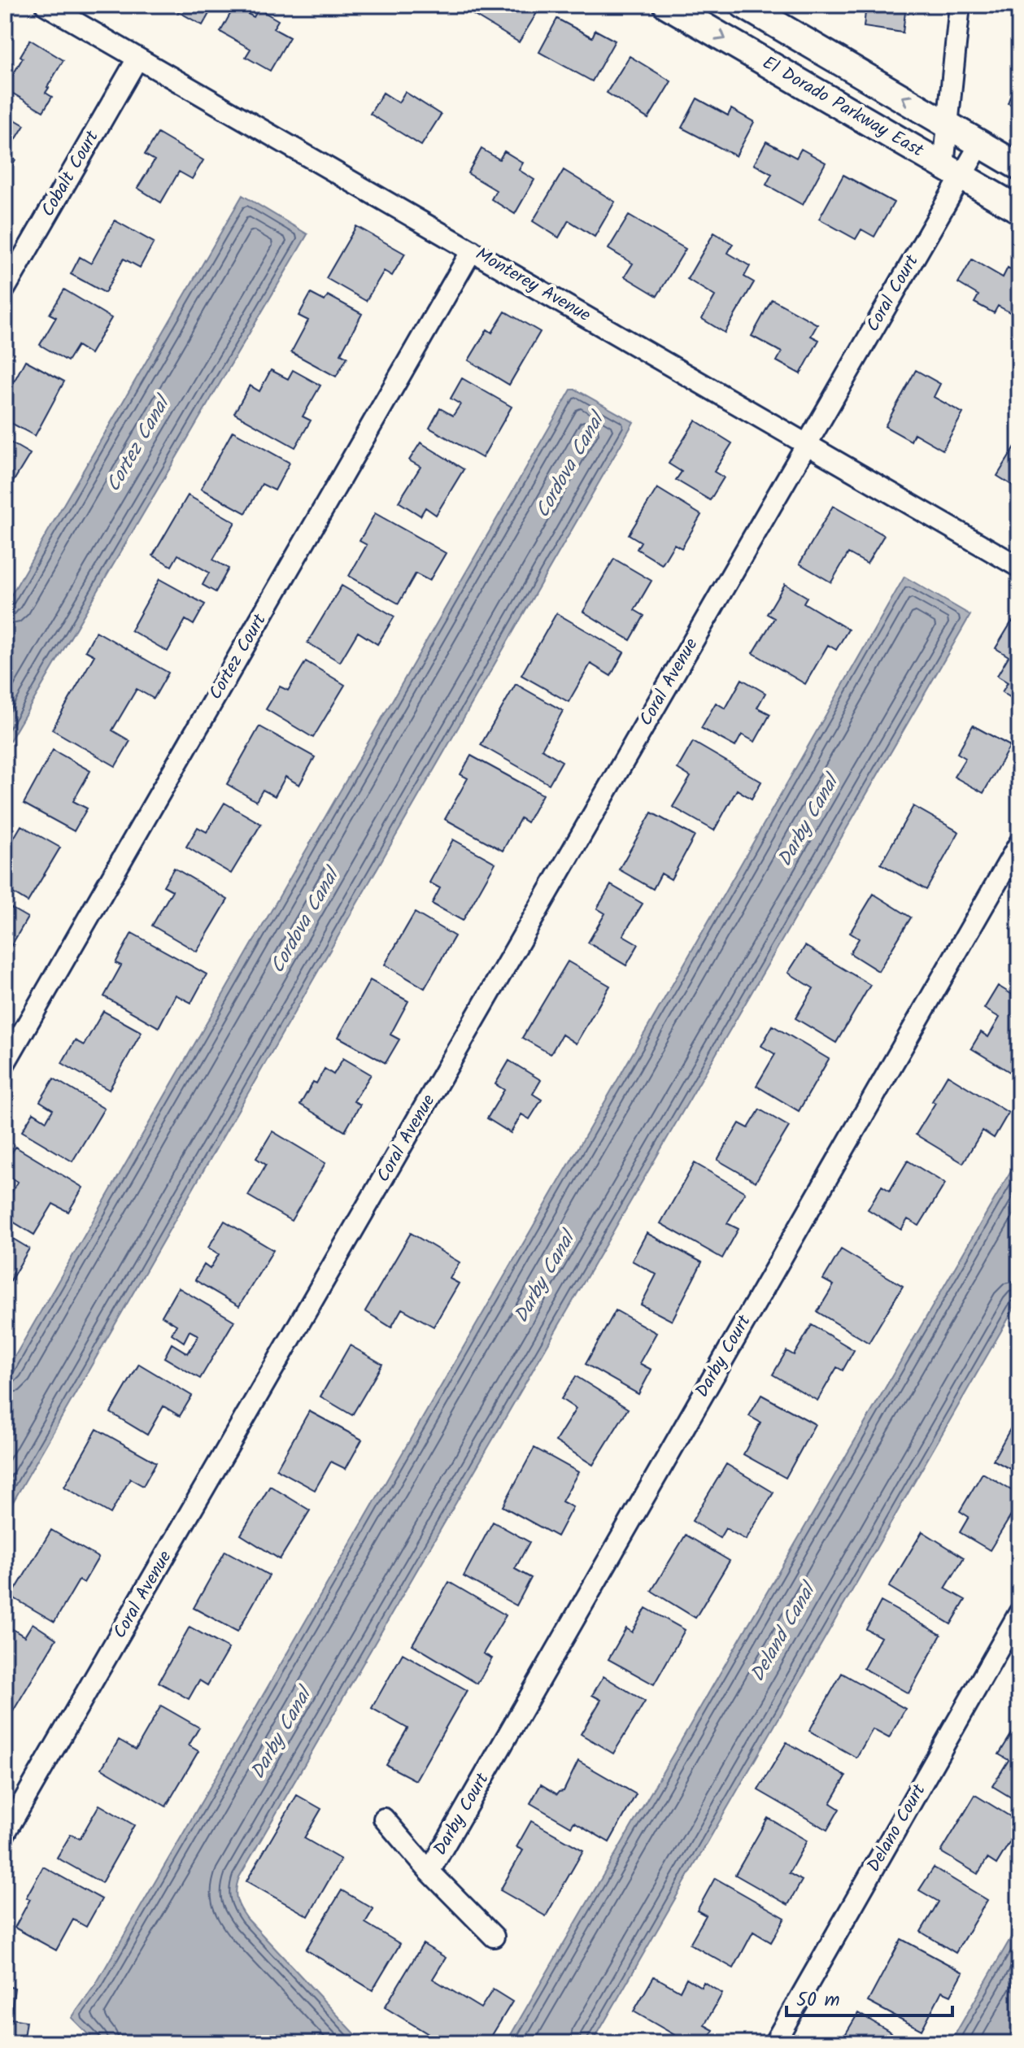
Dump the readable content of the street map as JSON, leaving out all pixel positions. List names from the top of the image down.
{
  "streets": {
    "street": [
      "El Dorado Parkway East",
      "Cobalt Court",
      "Monterey Avenue",
      "Coral Court",
      "Cortez Court",
      "Coral Avenue",
      "Darby Court",
      "Delano Court"
    ]
  },
  "crossings": [
    ["El Dorado Parkway East", "Coral Court"],
    ["Cobalt Court", "Monterey Avenue"],
    ["Monterey Avenue", "Coral Court"],
    ["Monterey Avenue", "Cortez Court"],
    ["Monterey Avenue", "Coral Avenue"],
    ["Coral Court", "Coral Avenue"]
  ],
  "water": [
    "Cortez Canal",
    "Cordova Canal",
    "Darby Canal",
    "Deland Canal"
  ],
  "scale_bar": "50 m"
}
